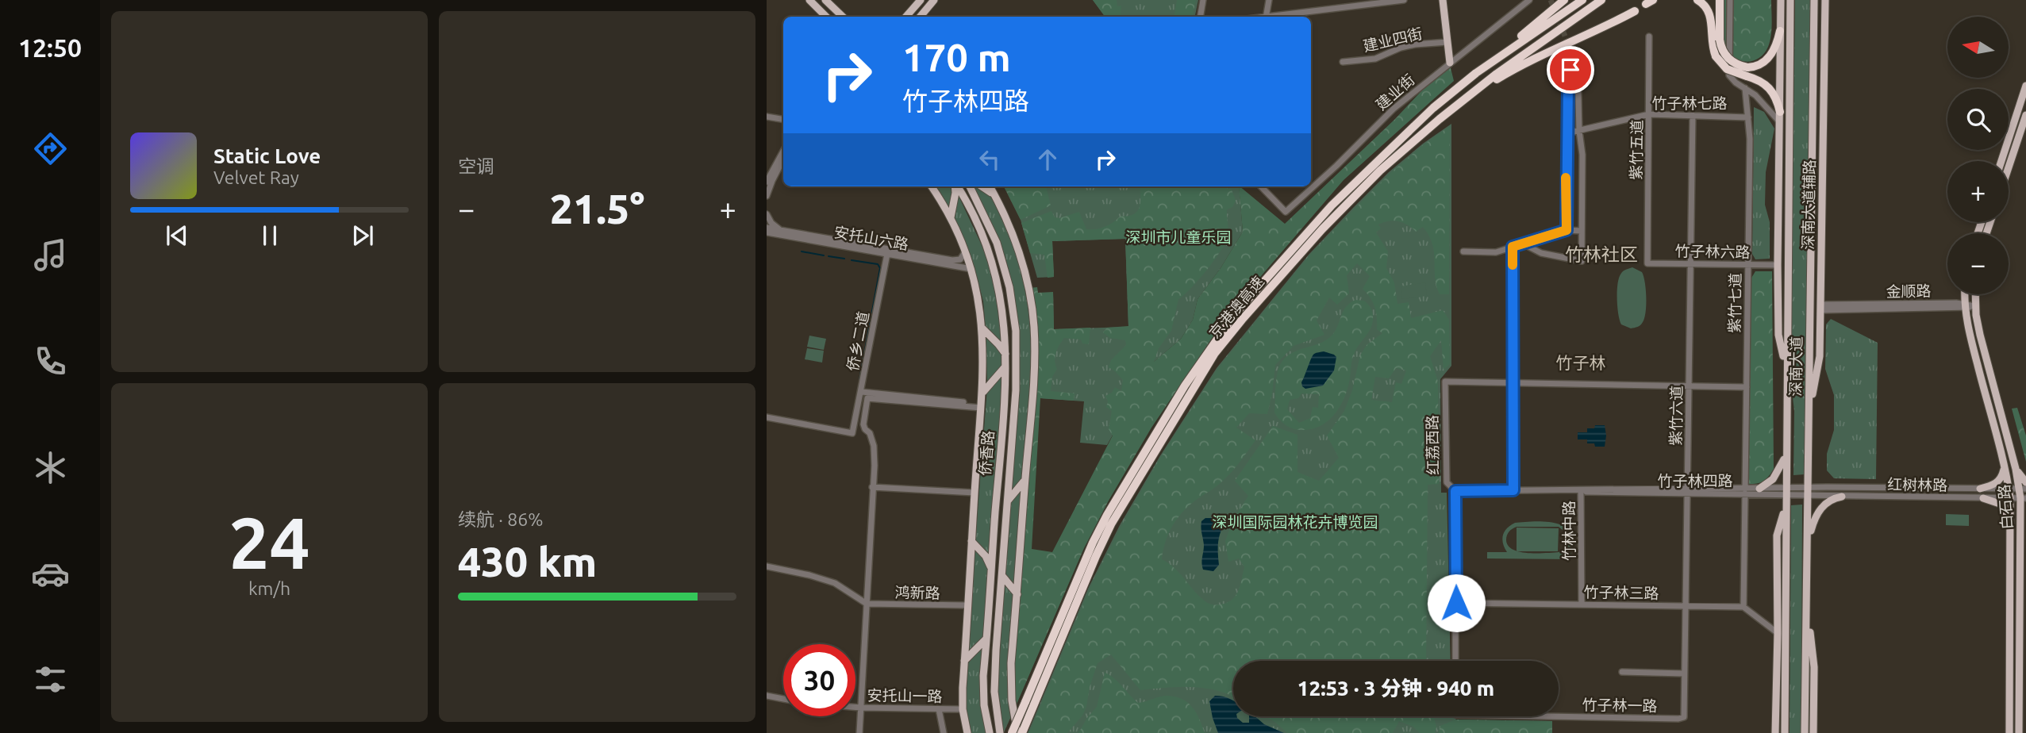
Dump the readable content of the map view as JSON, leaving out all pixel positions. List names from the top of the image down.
{
  "streets": {
    "highway": ["京港澳高速"],
    "main road": [
      "深南大道辅路",
      "深南大道",
      "侨香路",
      "白石路"
    ],
    "street": [
      "建业四街",
      "建业街",
      "竹子林七路",
      "紫竹五道",
      "安托山六路",
      "竹子林六路",
      "金顺路",
      "紫竹七道",
      "侨乡二道",
      "紫竹六道",
      "红荔西路",
      "竹子林四路",
      "红树林路",
      "竹林中路",
      "鸿新路",
      "竹子林三路",
      "安托山一路",
      "竹子林一路"
    ]
  },
  "crossings": [
    ["竹子林七路", "紫竹五道"],
    ["竹子林七路", "紫竹七道"],
    ["竹子林七路", "紫竹六道"],
    ["紫竹五道", "竹子林六路"],
    ["深南大道辅路", "竹子林六路"],
    ["深南大道辅路", "金顺路"],
    ["深南大道辅路", "深南大道"],
    ["安托山六路", "侨乡二道"],
    ["竹子林六路", "紫竹七道"],
    ["竹子林六路", "紫竹六道"],
    ["金顺路", "白石路"],
    ["紫竹七道", "竹子林四路"],
    ["紫竹七道", "竹子林三路"],
    ["深南大道", "竹子林四路"],
    ["深南大道", "红树林路"],
    ["紫竹六道", "竹子林四路"],
    ["紫竹六道", "竹子林三路"],
    ["紫竹六道", "竹子林一路"],
    ["红荔西路", "竹子林四路"],
    ["红荔西路", "竹子林三路"],
    ["竹子林四路", "红树林路"],
    ["竹子林四路", "竹林中路"],
    ["红树林路", "白石路"],
    ["竹林中路", "竹子林三路"]
  ],
  "districts": ["竹林社区", "竹子林"],
  "parks": ["深圳市儿童乐园", "深圳国际园林花卉博览园"],
  "north": "left",
  "page": {
    "tabs": "12:50",
    "tile": [
      "空调",
      ["24", "km/h"],
      ["续航 · 86%", "430 km"]
    ],
    "map_buttons": ["+", "−"],
    "turn": ["170 m", "竹子林四路"],
    "song": ["Static Love", "Velvet Ray"],
    "heat": ["−", "21.5°", "+"],
    "limit": "30",
    "trip": "12:53 · 3 分钟 · 940 m"
  }
}
